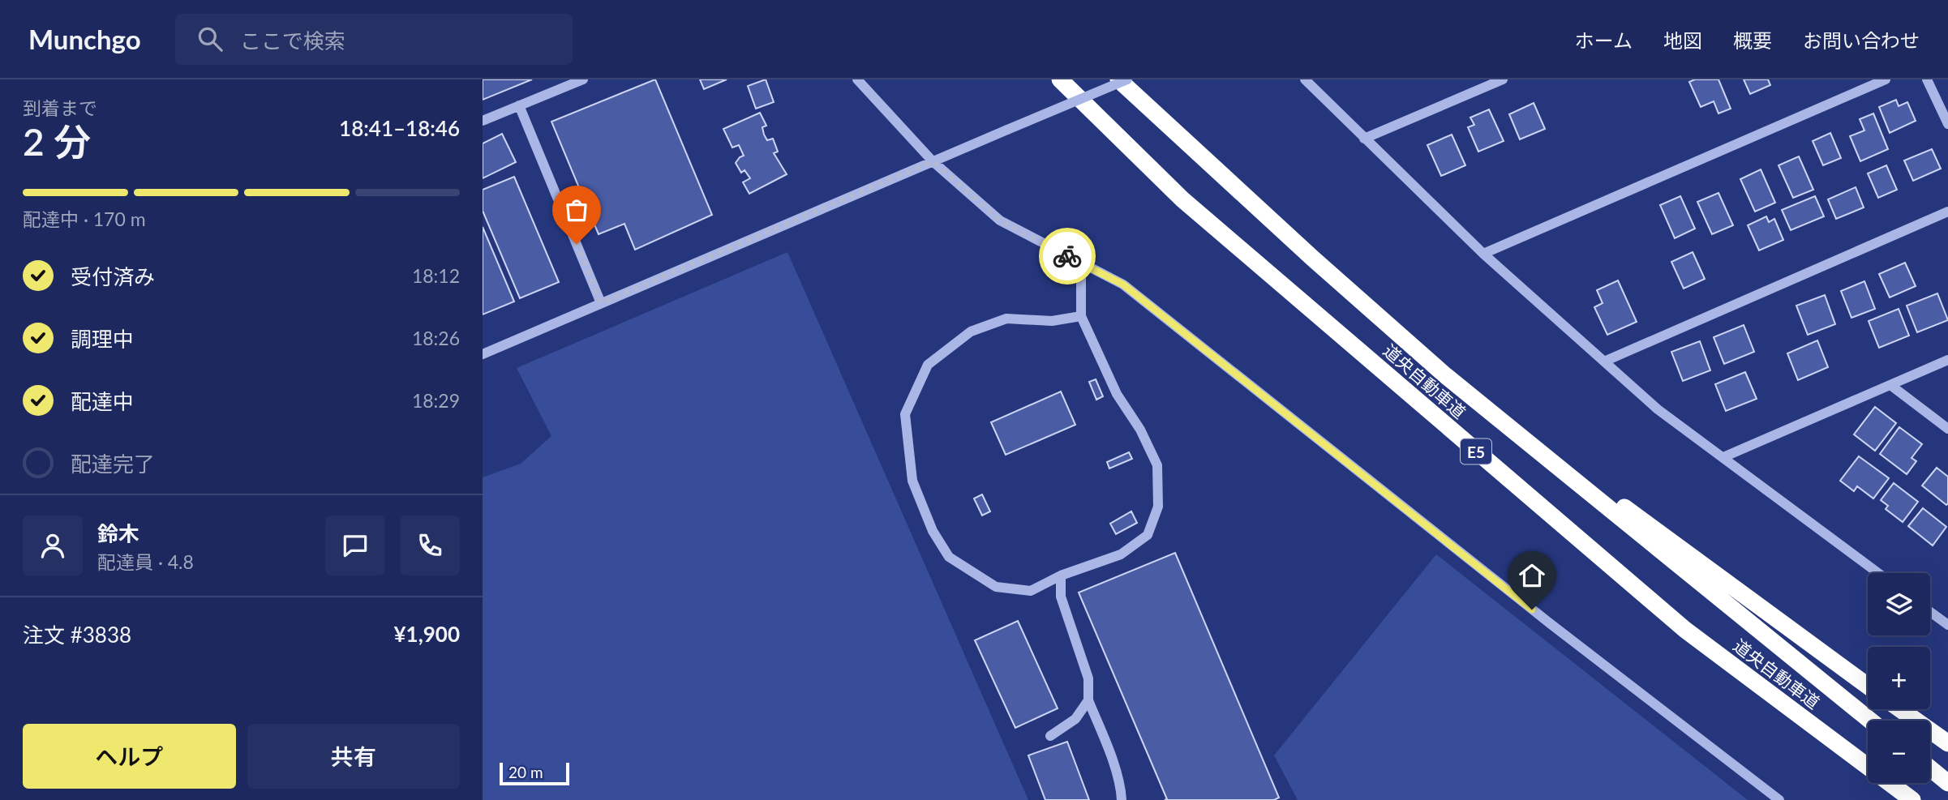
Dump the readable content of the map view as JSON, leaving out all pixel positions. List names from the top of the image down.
{
  "streets": {
    "highway": ["道央自動車道", "E5"]
  },
  "scale_bar": "20 m",
  "page": {
    "header": "Munchgo",
    "search": "ここで検索",
    "nav": [
      "ホーム",
      "地図",
      "概要",
      "お問い合わせ"
    ],
    "heading": ["2 分", "到着まで", "18:41–18:46"],
    "panel": [
      "鈴木",
      "配達員 · 4.8",
      "注文 #3838",
      "¥1,900"
    ],
    "bar": "配達中 · 170 m",
    "list": [
      ["受付済み", "18:12"],
      ["調理中", "18:26"],
      ["配達中", "18:29"],
      "配達完了"
    ],
    "map_buttons": ["+", "−"],
    "buttons": ["ヘルプ", "共有"],
    "scale": "20 m"
  }
}
